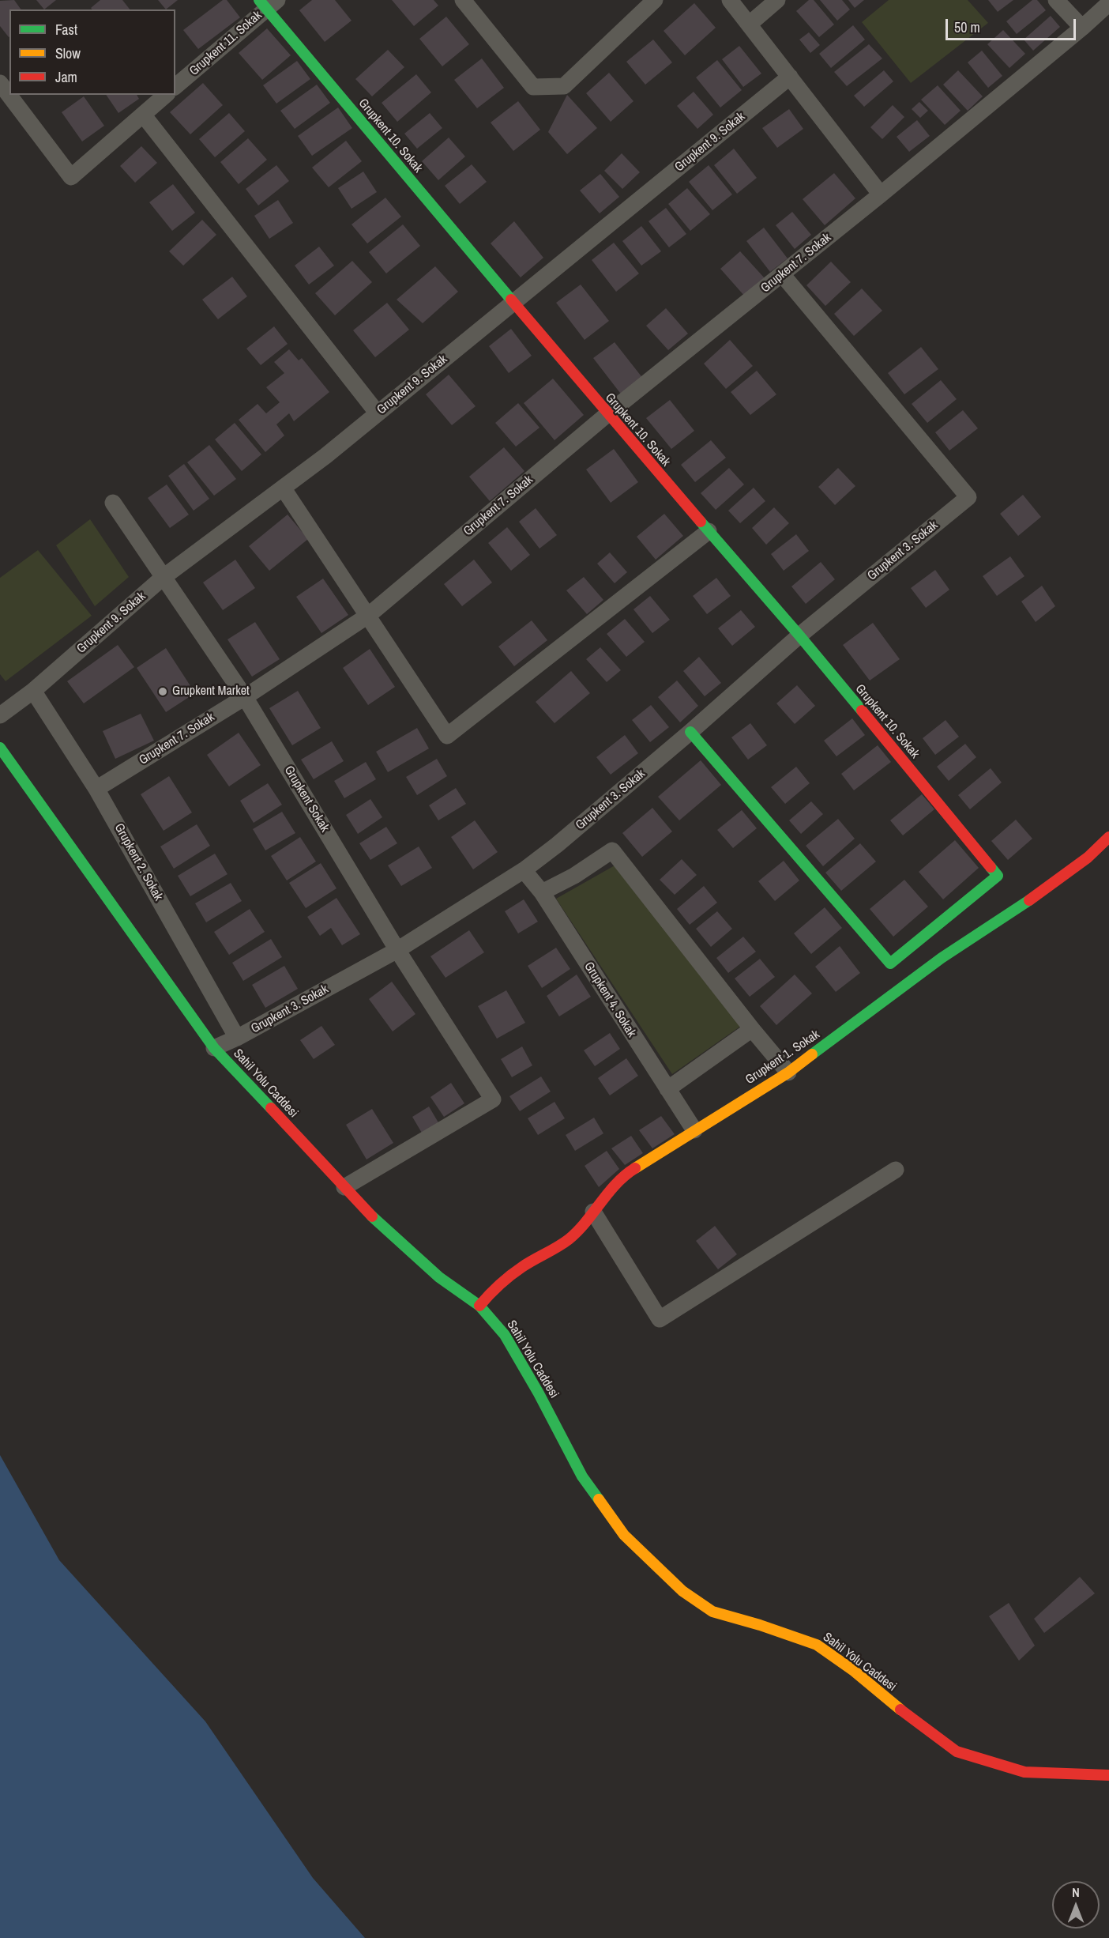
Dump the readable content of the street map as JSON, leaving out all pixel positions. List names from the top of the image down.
{
  "streets": {
    "street": [
      "Grupkent 11. Sokak",
      "Grupkent 10. Sokak",
      "Grupkent 9. Sokak",
      "Grupkent 7. Sokak",
      "Grupkent 3. Sokak",
      "Grupkent Sokak",
      "Grupkent 2. Sokak",
      "Grupkent 4. Sokak",
      "Grupkent 1. Sokak",
      "Sahil Yolu Caddesi"
    ]
  },
  "crossings": [
    ["Grupkent 11. Sokak", "Grupkent 10. Sokak"],
    ["Grupkent 10. Sokak", "Grupkent 9. Sokak"],
    ["Grupkent 10. Sokak", "Grupkent 7. Sokak"],
    ["Grupkent 10. Sokak", "Grupkent 3. Sokak"],
    ["Grupkent 9. Sokak", "Grupkent Sokak"],
    ["Grupkent 9. Sokak", "Grupkent 2. Sokak"],
    ["Grupkent 7. Sokak", "Grupkent 3. Sokak"],
    ["Grupkent 7. Sokak", "Grupkent Sokak"],
    ["Grupkent 7. Sokak", "Grupkent 2. Sokak"],
    ["Grupkent 3. Sokak", "Grupkent Sokak"],
    ["Grupkent 3. Sokak", "Grupkent 2. Sokak"],
    ["Grupkent 3. Sokak", "Grupkent 4. Sokak"],
    ["Grupkent 3. Sokak", "Sahil Yolu Caddesi"],
    ["Grupkent Sokak", "Sahil Yolu Caddesi"],
    ["Grupkent 4. Sokak", "Grupkent 1. Sokak"],
    ["Grupkent 1. Sokak", "Sahil Yolu Caddesi"]
  ],
  "places": ["Grupkent Market"],
  "legend": ["Fast", "Slow", "Jam"],
  "scale_bar": "50 m",
  "north": "top"
}
